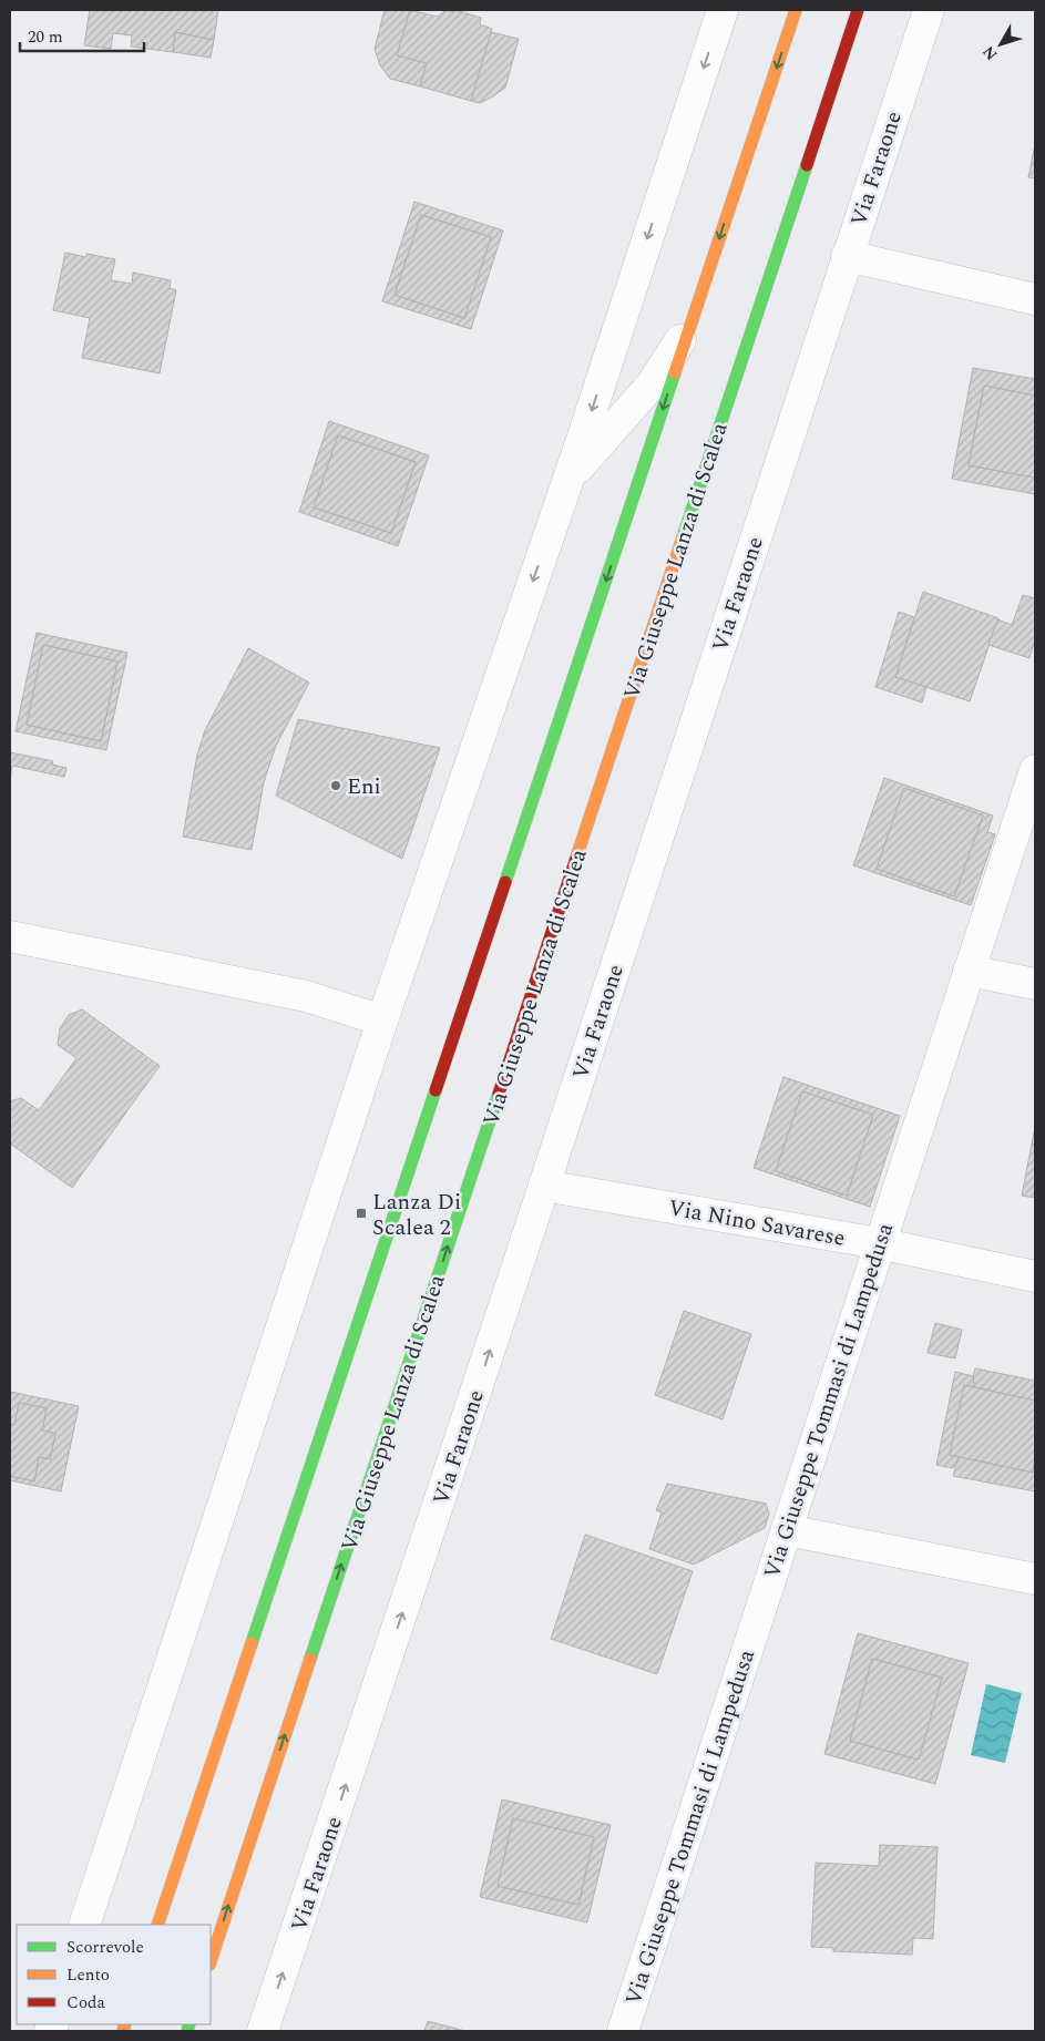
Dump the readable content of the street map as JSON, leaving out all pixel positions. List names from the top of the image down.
{
  "streets": {
    "street": [
      "Via Faraone",
      "Via Giuseppe Lanza di Scalea",
      "Via Nino Savarese",
      "Via Giuseppe Tommasi di Lampedusa"
    ]
  },
  "crossings": [
    ["Via Faraone", "Via Nino Savarese"],
    ["Via Nino Savarese", "Via Giuseppe Tommasi di Lampedusa"]
  ],
  "places": {
    "other": ["Eni"],
    "transit": ["Lanza Di Scalea 2"]
  },
  "legend": ["Scorrevole", "Lento", "Coda"],
  "scale_bar": "20 m",
  "north": "bottom left"
}
